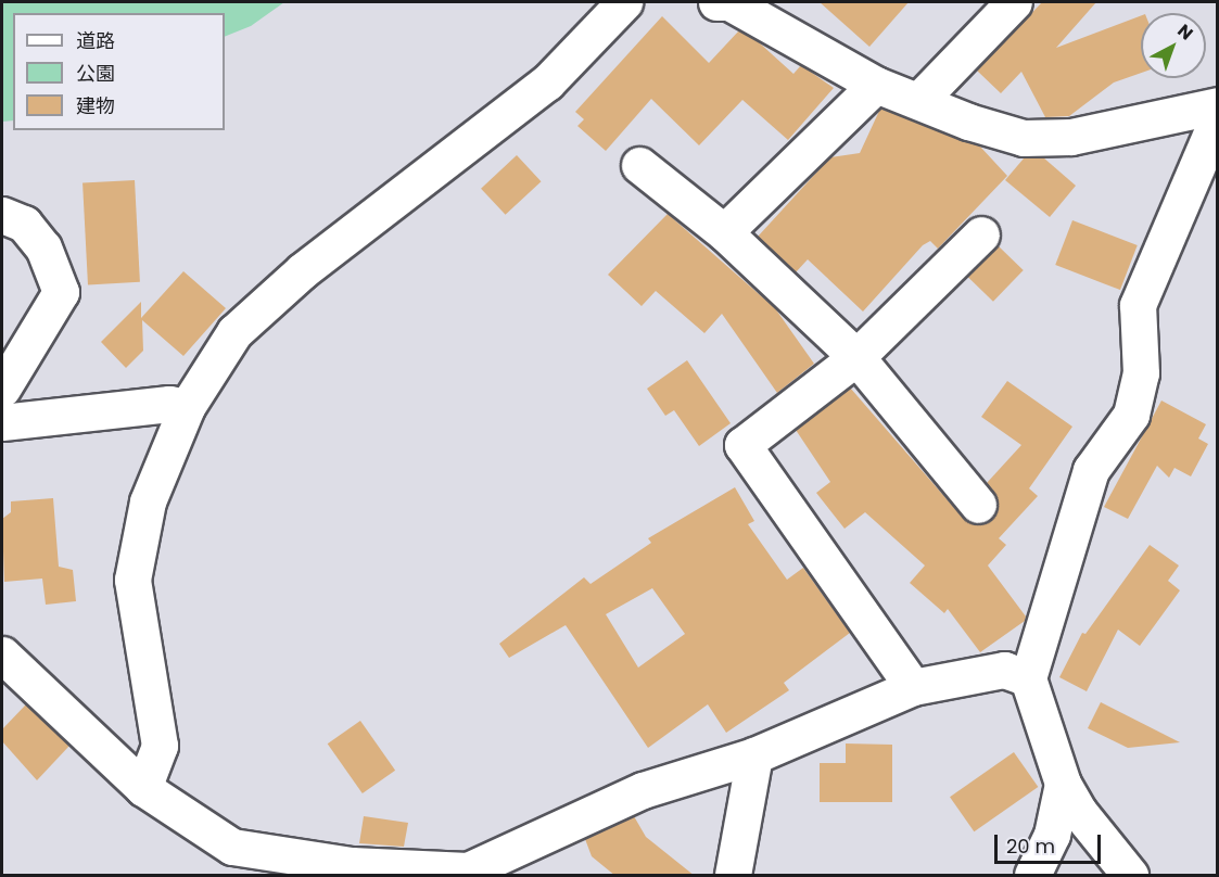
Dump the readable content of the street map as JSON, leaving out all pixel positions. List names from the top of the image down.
{
  "legend": ["道路", "公園", "建物"],
  "scale_bar": "20 m",
  "north": "top right"
}
